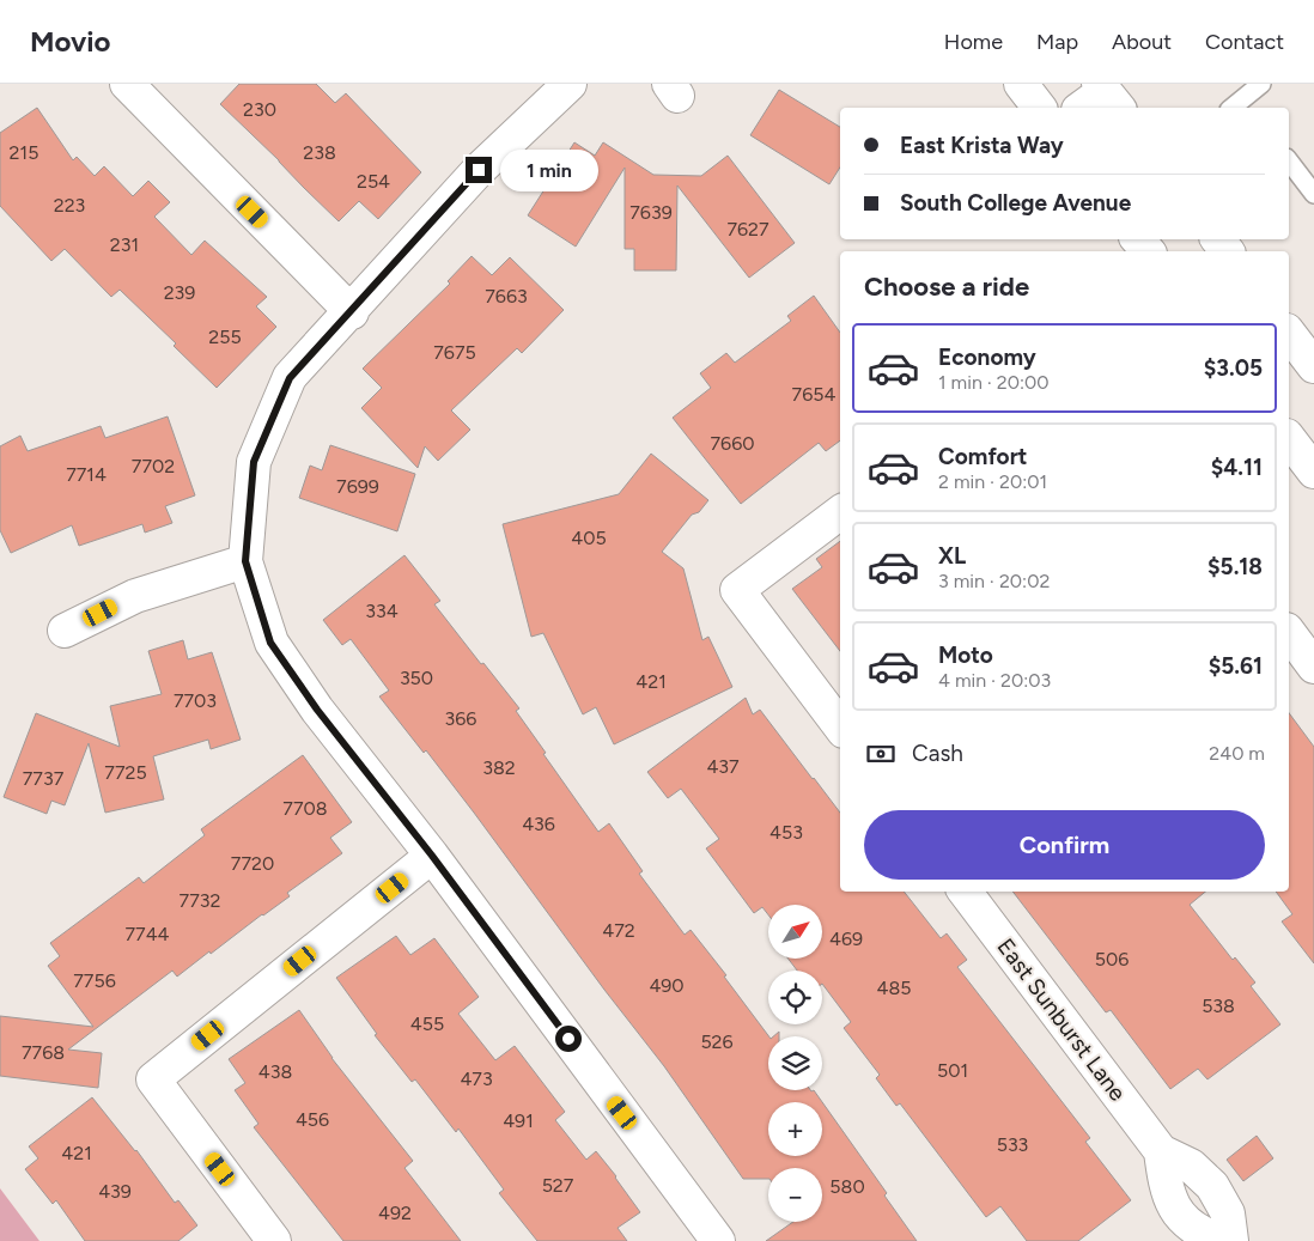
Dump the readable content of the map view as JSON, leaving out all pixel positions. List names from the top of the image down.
{
  "streets": {
    "street": ["East Sunburst Lane"]
  },
  "house_numbers": [
    "230",
    "215",
    "238",
    "254",
    "223",
    "7639",
    "7627",
    "231",
    "239",
    "7663",
    "255",
    "7675",
    "7654",
    "7660",
    "7702",
    "7714",
    "7699",
    "405",
    "334",
    "350",
    "421",
    "7703",
    "366",
    "437",
    "382",
    "7725",
    "7737",
    "7708",
    "436",
    "453",
    "7720",
    "7732",
    "472",
    "7744",
    "469",
    "506",
    "7756",
    "490",
    "485",
    "538",
    "455",
    "526",
    "7768",
    "501",
    "438",
    "473",
    "456",
    "491",
    "533",
    "421",
    "527",
    "580",
    "439",
    "492"
  ],
  "north": "top right",
  "page": {
    "header": "Movio",
    "nav": [
      "Home",
      "Map",
      "About",
      "Contact"
    ],
    "banner": ["East Krista Way", "South College Avenue"],
    "bubble": "1 min",
    "heading": "Choose a ride",
    "list": [
      {
        "name": "Economy",
        "note": "1 min · 20:00",
        "value": "$3.05"
      },
      {
        "name": "Comfort",
        "note": "2 min · 20:01",
        "value": "$4.11"
      },
      {
        "name": "XL",
        "note": "3 min · 20:02",
        "value": "$5.18"
      },
      {
        "name": "Moto",
        "note": "4 min · 20:03",
        "value": "$5.61"
      }
    ],
    "pay": ["Cash", "240 m"],
    "buttons": "Confirm",
    "map_buttons": ["+", "−"]
  }
}
